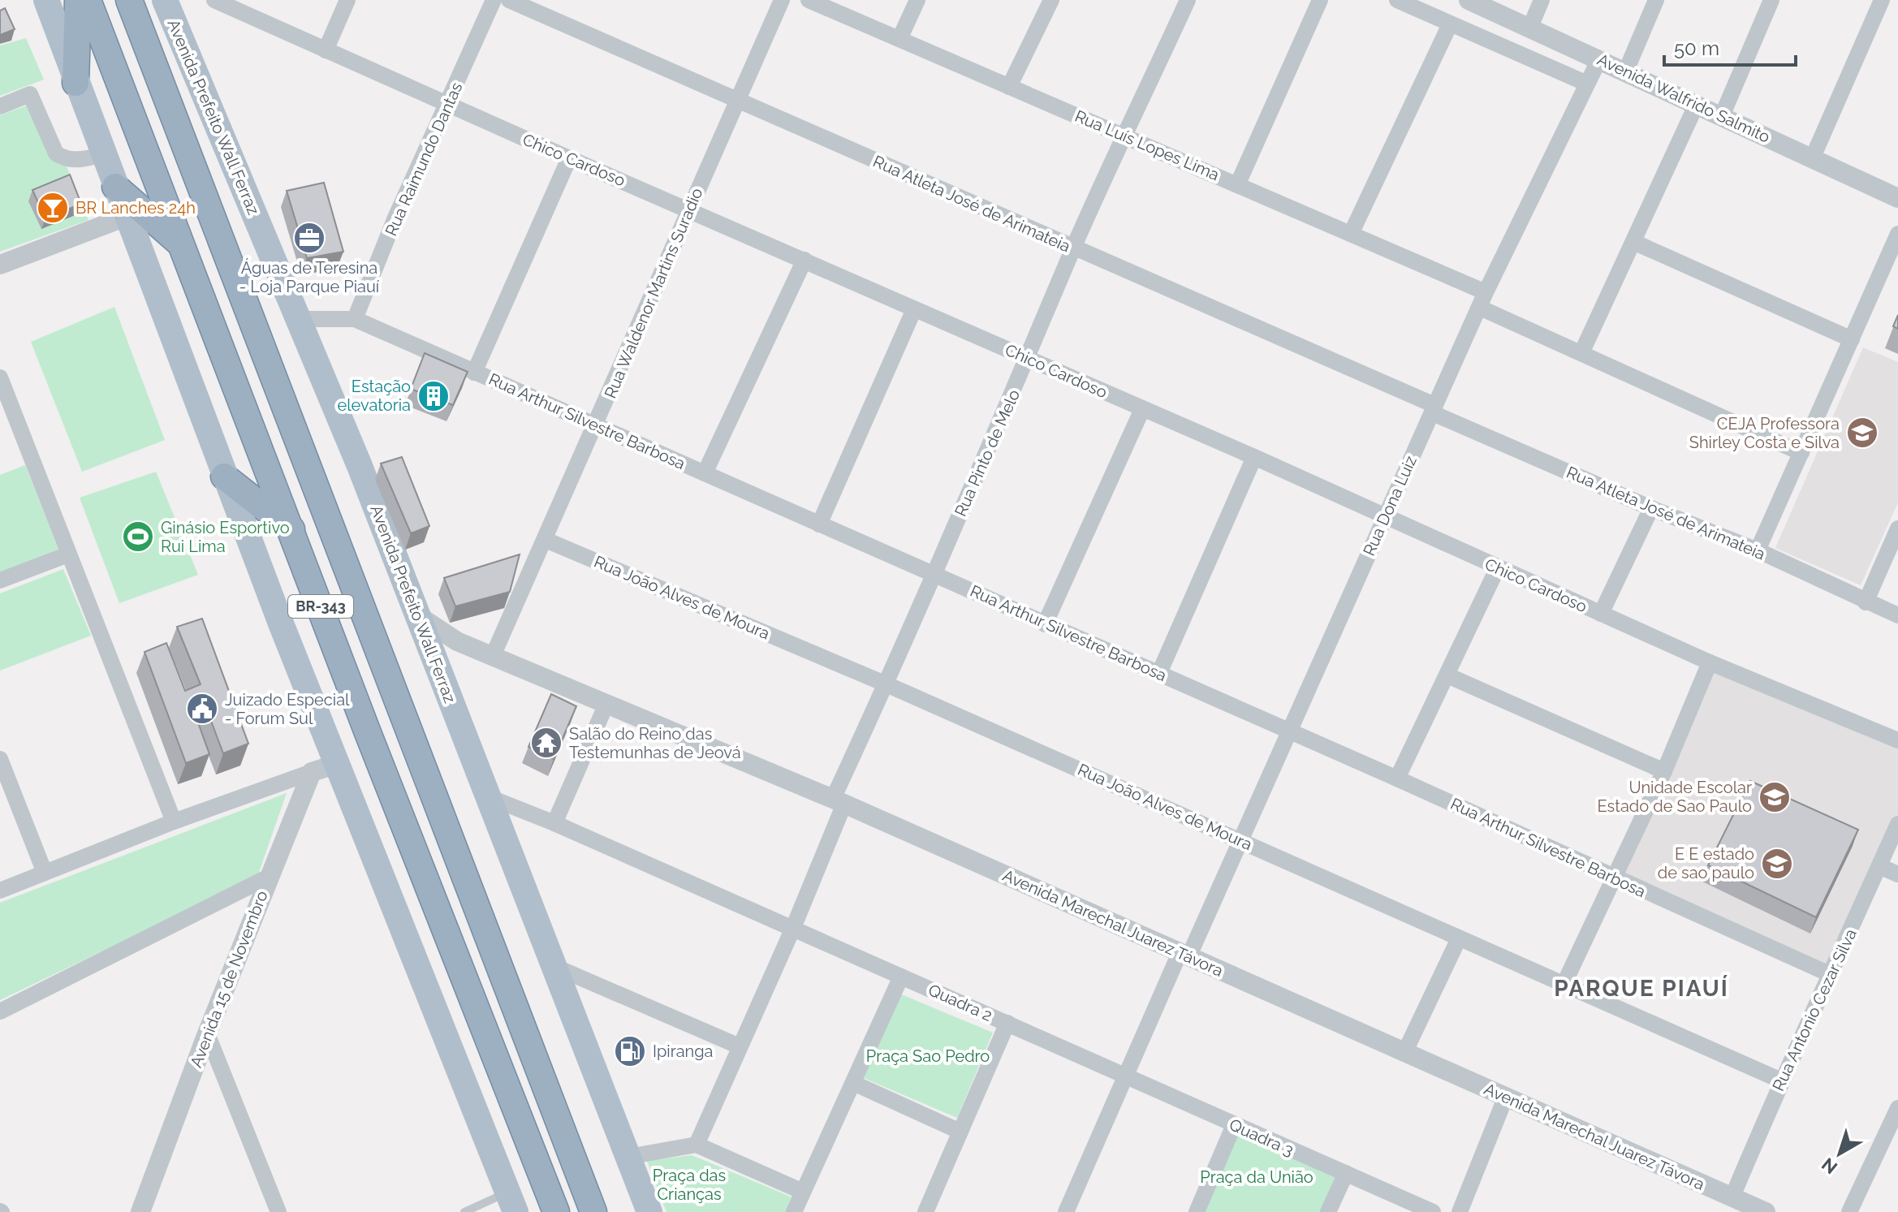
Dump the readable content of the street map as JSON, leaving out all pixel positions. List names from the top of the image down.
{
  "streets": {
    "highway": ["Avenida Prefeito Wall Ferraz", "BR-343"],
    "street": [
      "Avenida Walfrido Salmito",
      "Rua Luís Lopes Lima",
      "Rua Raimundo Dantas",
      "Chico Cardoso",
      "Rua Atleta José de Arimateia",
      "Rua Waldenor Martins Suradio",
      "Rua Arthur Silvestre Barbosa",
      "Rua Pinto de Melo",
      "Rua Dona Luiz",
      "Rua João Alves de Moura",
      "Avenida Marechal Juarez Távora",
      "Avenida 15 de Novembro",
      "Quadra 2",
      "Rua Antonio Cezar Silva",
      "Quadra 3"
    ]
  },
  "crossings": [
    ["Avenida Walfrido Salmito", "Rua Dona Luiz"],
    ["Avenida Prefeito Wall Ferraz", "Rua Arthur Silvestre Barbosa"],
    ["Avenida Prefeito Wall Ferraz", "Avenida Marechal Juarez Távora"],
    ["Avenida Prefeito Wall Ferraz", "Quadra 2"],
    ["Rua Luís Lopes Lima", "Rua Pinto de Melo"],
    ["Rua Luís Lopes Lima", "Rua Dona Luiz"],
    ["Rua Raimundo Dantas", "Chico Cardoso"],
    ["Rua Raimundo Dantas", "Rua Arthur Silvestre Barbosa"],
    ["Chico Cardoso", "Rua Waldenor Martins Suradio"],
    ["Chico Cardoso", "Rua Pinto de Melo"],
    ["Chico Cardoso", "Rua Dona Luiz"],
    ["Rua Atleta José de Arimateia", "Rua Waldenor Martins Suradio"],
    ["Rua Atleta José de Arimateia", "Rua Pinto de Melo"],
    ["Rua Atleta José de Arimateia", "Rua Dona Luiz"],
    ["Rua Waldenor Martins Suradio", "Rua Arthur Silvestre Barbosa"],
    ["Rua Waldenor Martins Suradio", "Rua João Alves de Moura"],
    ["Rua Waldenor Martins Suradio", "Avenida Marechal Juarez Távora"],
    ["Rua Arthur Silvestre Barbosa", "Rua Pinto de Melo"],
    ["Rua Arthur Silvestre Barbosa", "Rua Dona Luiz"],
    ["Rua Arthur Silvestre Barbosa", "Rua Antonio Cezar Silva"],
    ["Rua Pinto de Melo", "Rua João Alves de Moura"],
    ["Rua Pinto de Melo", "Avenida Marechal Juarez Távora"],
    ["Rua Pinto de Melo", "Quadra 2"],
    ["Rua Dona Luiz", "Rua João Alves de Moura"],
    ["Rua Dona Luiz", "Avenida Marechal Juarez Távora"],
    ["Rua Dona Luiz", "Quadra 2"],
    ["Rua Dona Luiz", "Quadra 3"],
    ["Rua João Alves de Moura", "Rua Antonio Cezar Silva"],
    ["Avenida Marechal Juarez Távora", "Rua Antonio Cezar Silva"],
    ["Quadra 2", "Quadra 3"]
  ],
  "districts": ["PARQUE PIAUÍ"],
  "parks": ["Praça Sao Pedro", "Praça das Crianças", "Praça da União"],
  "places": {
    "bar": ["BR Lanches 24h"],
    "office": ["Águas de Teresina - Loja Parque Piauí"],
    "building": ["Estação elevatoria"],
    "school or university": ["CEJA Professora Shirley Costa e Silva", "Unidade Escolar Estado de Sao Paulo", "E E estado de sao paulo"],
    "sports": ["Ginásio Esportivo Rui Lima"],
    "public building": ["Juizado Especial - Forum Sul"],
    "temple": ["Salão do Reino das Testemunhas de Jeová"],
    "fuel station": ["Ipiranga"]
  },
  "scale_bar": "50 m",
  "north": "bottom left"
}
